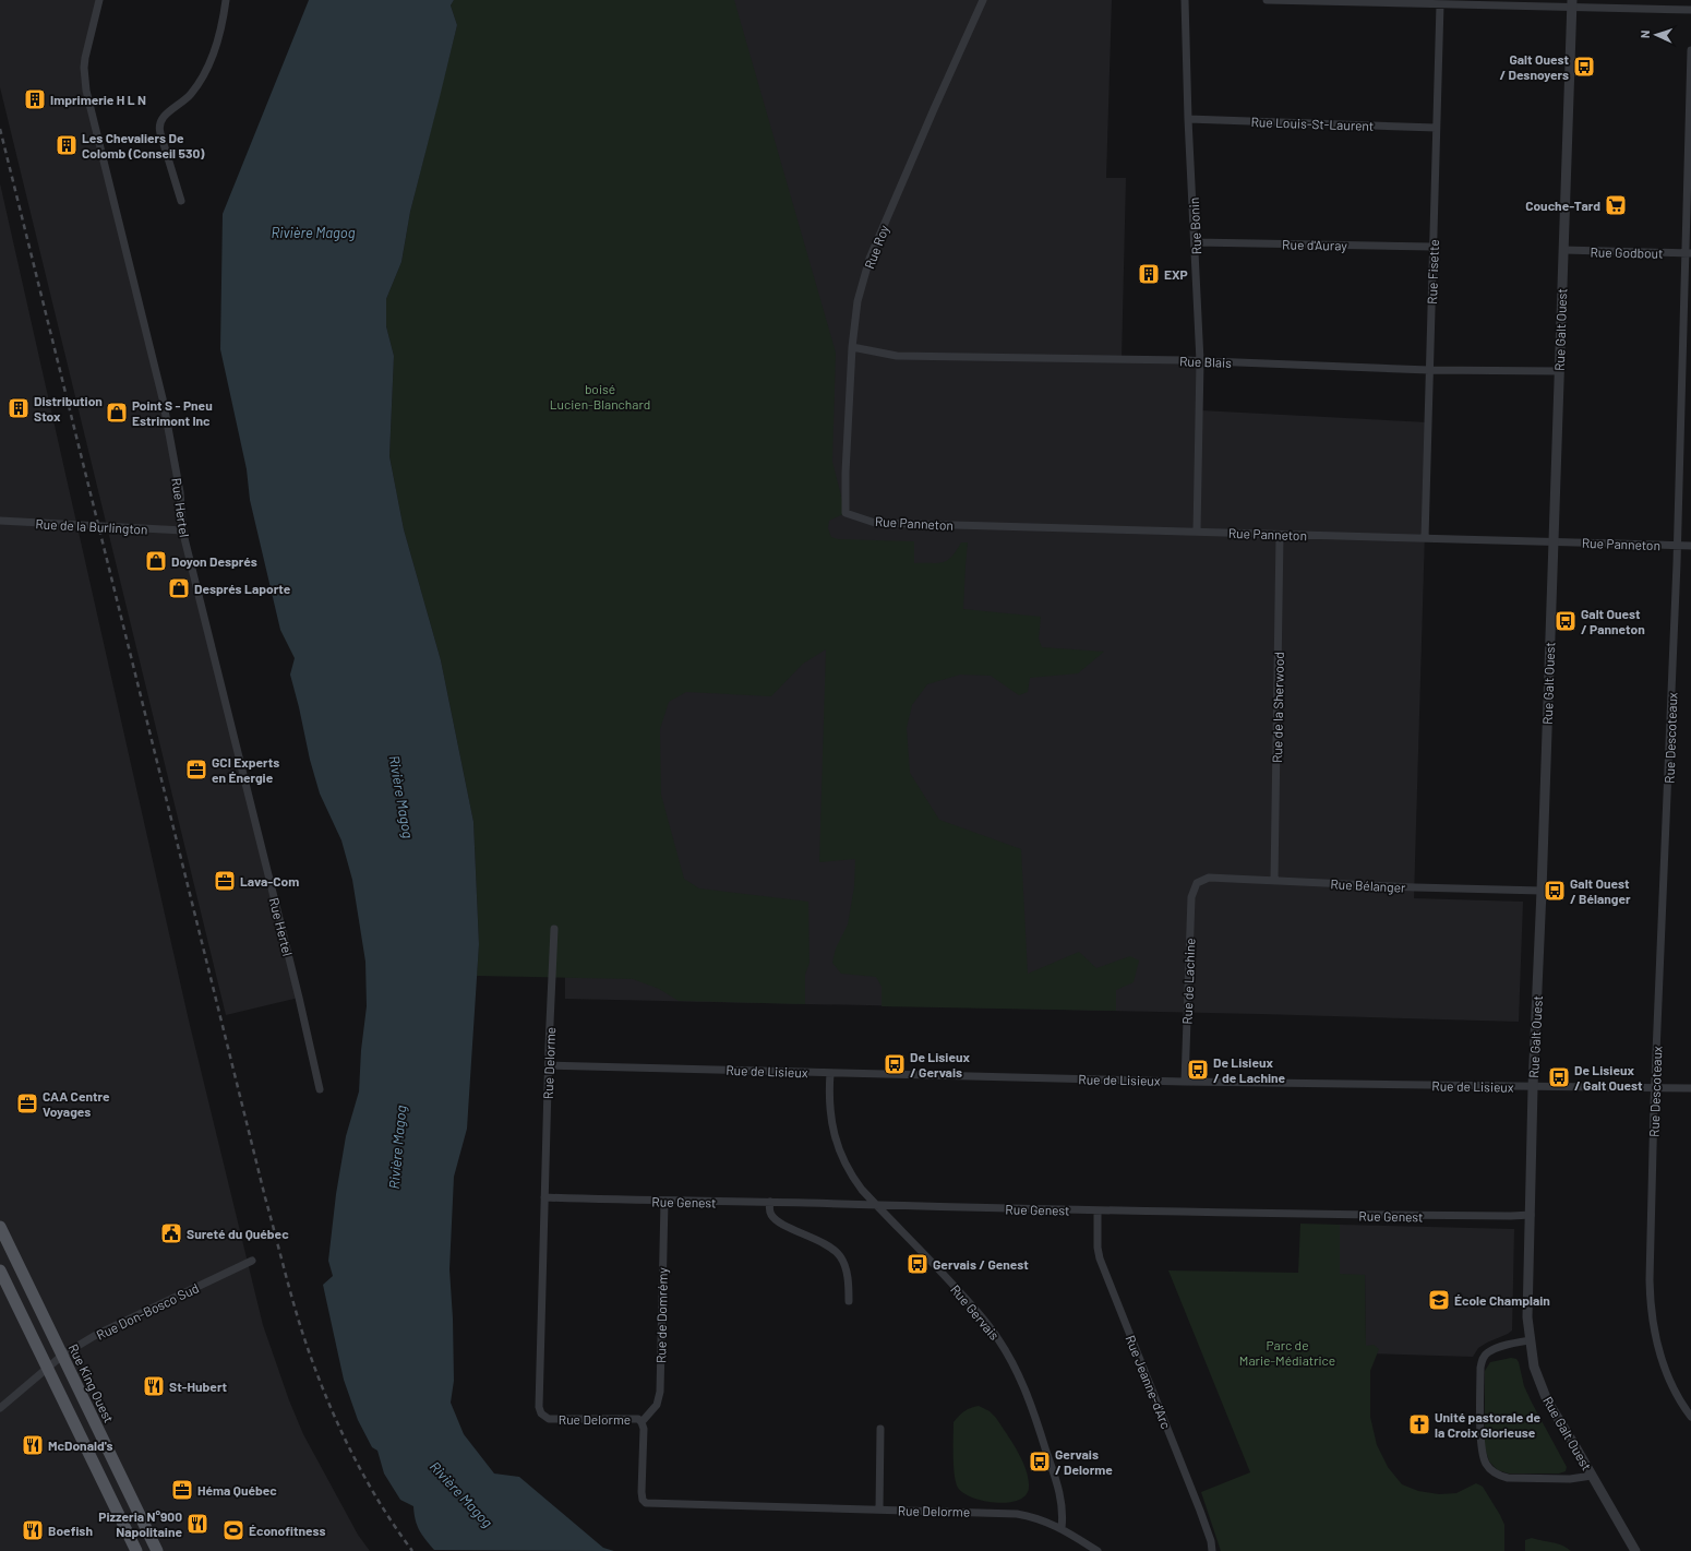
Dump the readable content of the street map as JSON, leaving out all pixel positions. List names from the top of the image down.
{
  "streets": {
    "main road": ["Rue King Ouest"],
    "street": [
      "Rue Louis-St-Laurent",
      "Rue Bonin",
      "Rue d'Auray",
      "Rue Roy",
      "Rue Godbout",
      "Rue Fisette",
      "Rue Galt Ouest",
      "Rue Blais",
      "Rue Hertel",
      "Rue Panneton",
      "Rue de la Burlington",
      "Rue de la Sherwood",
      "Rue Descoteaux",
      "Rue Bélanger",
      "Rue de Lachine",
      "Rue Delorme",
      "Rue de Lisieux",
      "Rue Genest",
      "Rue Don-Bosco Sud",
      "Rue Gervais",
      "Rue de Domrémy",
      "Rue Jeanne-d'Arc"
    ]
  },
  "crossings": [
    ["Rue Louis-St-Laurent", "Rue Bonin"],
    ["Rue Louis-St-Laurent", "Rue Fisette"],
    ["Rue Bonin", "Rue d'Auray"],
    ["Rue Bonin", "Rue Blais"],
    ["Rue Bonin", "Rue Panneton"],
    ["Rue d'Auray", "Rue Fisette"],
    ["Rue Roy", "Rue Blais"],
    ["Rue Roy", "Rue Panneton"],
    ["Rue Godbout", "Rue Galt Ouest"],
    ["Rue Godbout", "Rue Descoteaux"],
    ["Rue Fisette", "Rue Blais"],
    ["Rue Fisette", "Rue Panneton"],
    ["Rue Galt Ouest", "Rue Blais"],
    ["Rue Galt Ouest", "Rue Panneton"],
    ["Rue Galt Ouest", "Rue Bélanger"],
    ["Rue Galt Ouest", "Rue de Lisieux"],
    ["Rue Galt Ouest", "Rue Genest"],
    ["Rue Hertel", "Rue de la Burlington"],
    ["Rue Panneton", "Rue de la Sherwood"],
    ["Rue Panneton", "Rue Descoteaux"],
    ["Rue de la Sherwood", "Rue Bélanger"],
    ["Rue Descoteaux", "Rue de Lisieux"],
    ["Rue Bélanger", "Rue de Lachine"],
    ["Rue de Lachine", "Rue de Lisieux"],
    ["Rue Delorme", "Rue de Lisieux"],
    ["Rue Delorme", "Rue Genest"],
    ["Rue Delorme", "Rue Gervais"],
    ["Rue Delorme", "Rue de Domrémy"],
    ["Rue de Lisieux", "Rue Gervais"],
    ["Rue Genest", "Rue Gervais"],
    ["Rue Genest", "Rue de Domrémy"],
    ["Rue Genest", "Rue Jeanne-d'Arc"],
    ["Rue Don-Bosco Sud", "Rue King Ouest"]
  ],
  "water": ["Rivière Magog"],
  "parks": ["boisé Lucien-Blanchard", "Parc de Marie-Médiatrice"],
  "places": {
    "bus stop": [
      "Galt Ouest / Desnoyers",
      "Galt Ouest / Panneton",
      "Galt Ouest / Bélanger",
      "De Lisieux / Gervais",
      "De Lisieux / de Lachine",
      "De Lisieux / Galt Ouest",
      "Gervais / Genest",
      "Gervais / Delorme"
    ],
    "building": [
      "Imprimerie H L N",
      "Les Chevaliers De Colomb (Conseil 530)",
      "EXP",
      "Distribution Stox"
    ],
    "supermarket": ["Couche-Tard"],
    "shop": ["Point S - Pneu Estrimont Inc", "Doyon Després", "Després Laporte"],
    "office": [
      "GCI Experts en Énergie",
      "Lava-Com",
      "CAA Centre Voyages",
      "Héma Québec"
    ],
    "public building": ["Sureté du Québec"],
    "school or university": ["École Champlain"],
    "restaurant": [
      "St-Hubert",
      "McDonald's",
      "Pizzeria N°900 Napolitaine",
      "Boefish"
    ],
    "church": ["Unité pastorale de la Croix Glorieuse"],
    "sports": ["Éconofitness"]
  },
  "north": "left"
}
